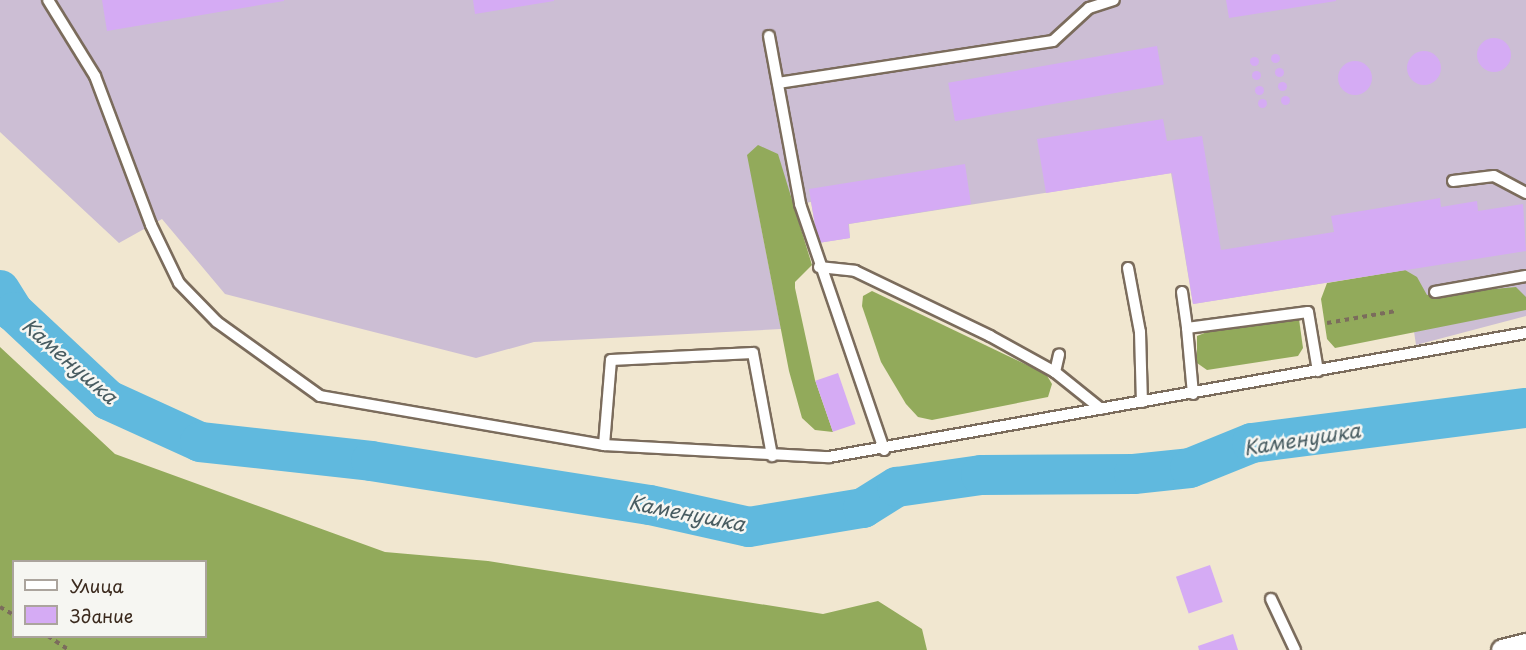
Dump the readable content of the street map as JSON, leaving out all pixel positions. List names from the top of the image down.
{
  "water": ["Каменушка"],
  "legend": ["Улица", "Здание"]
}
